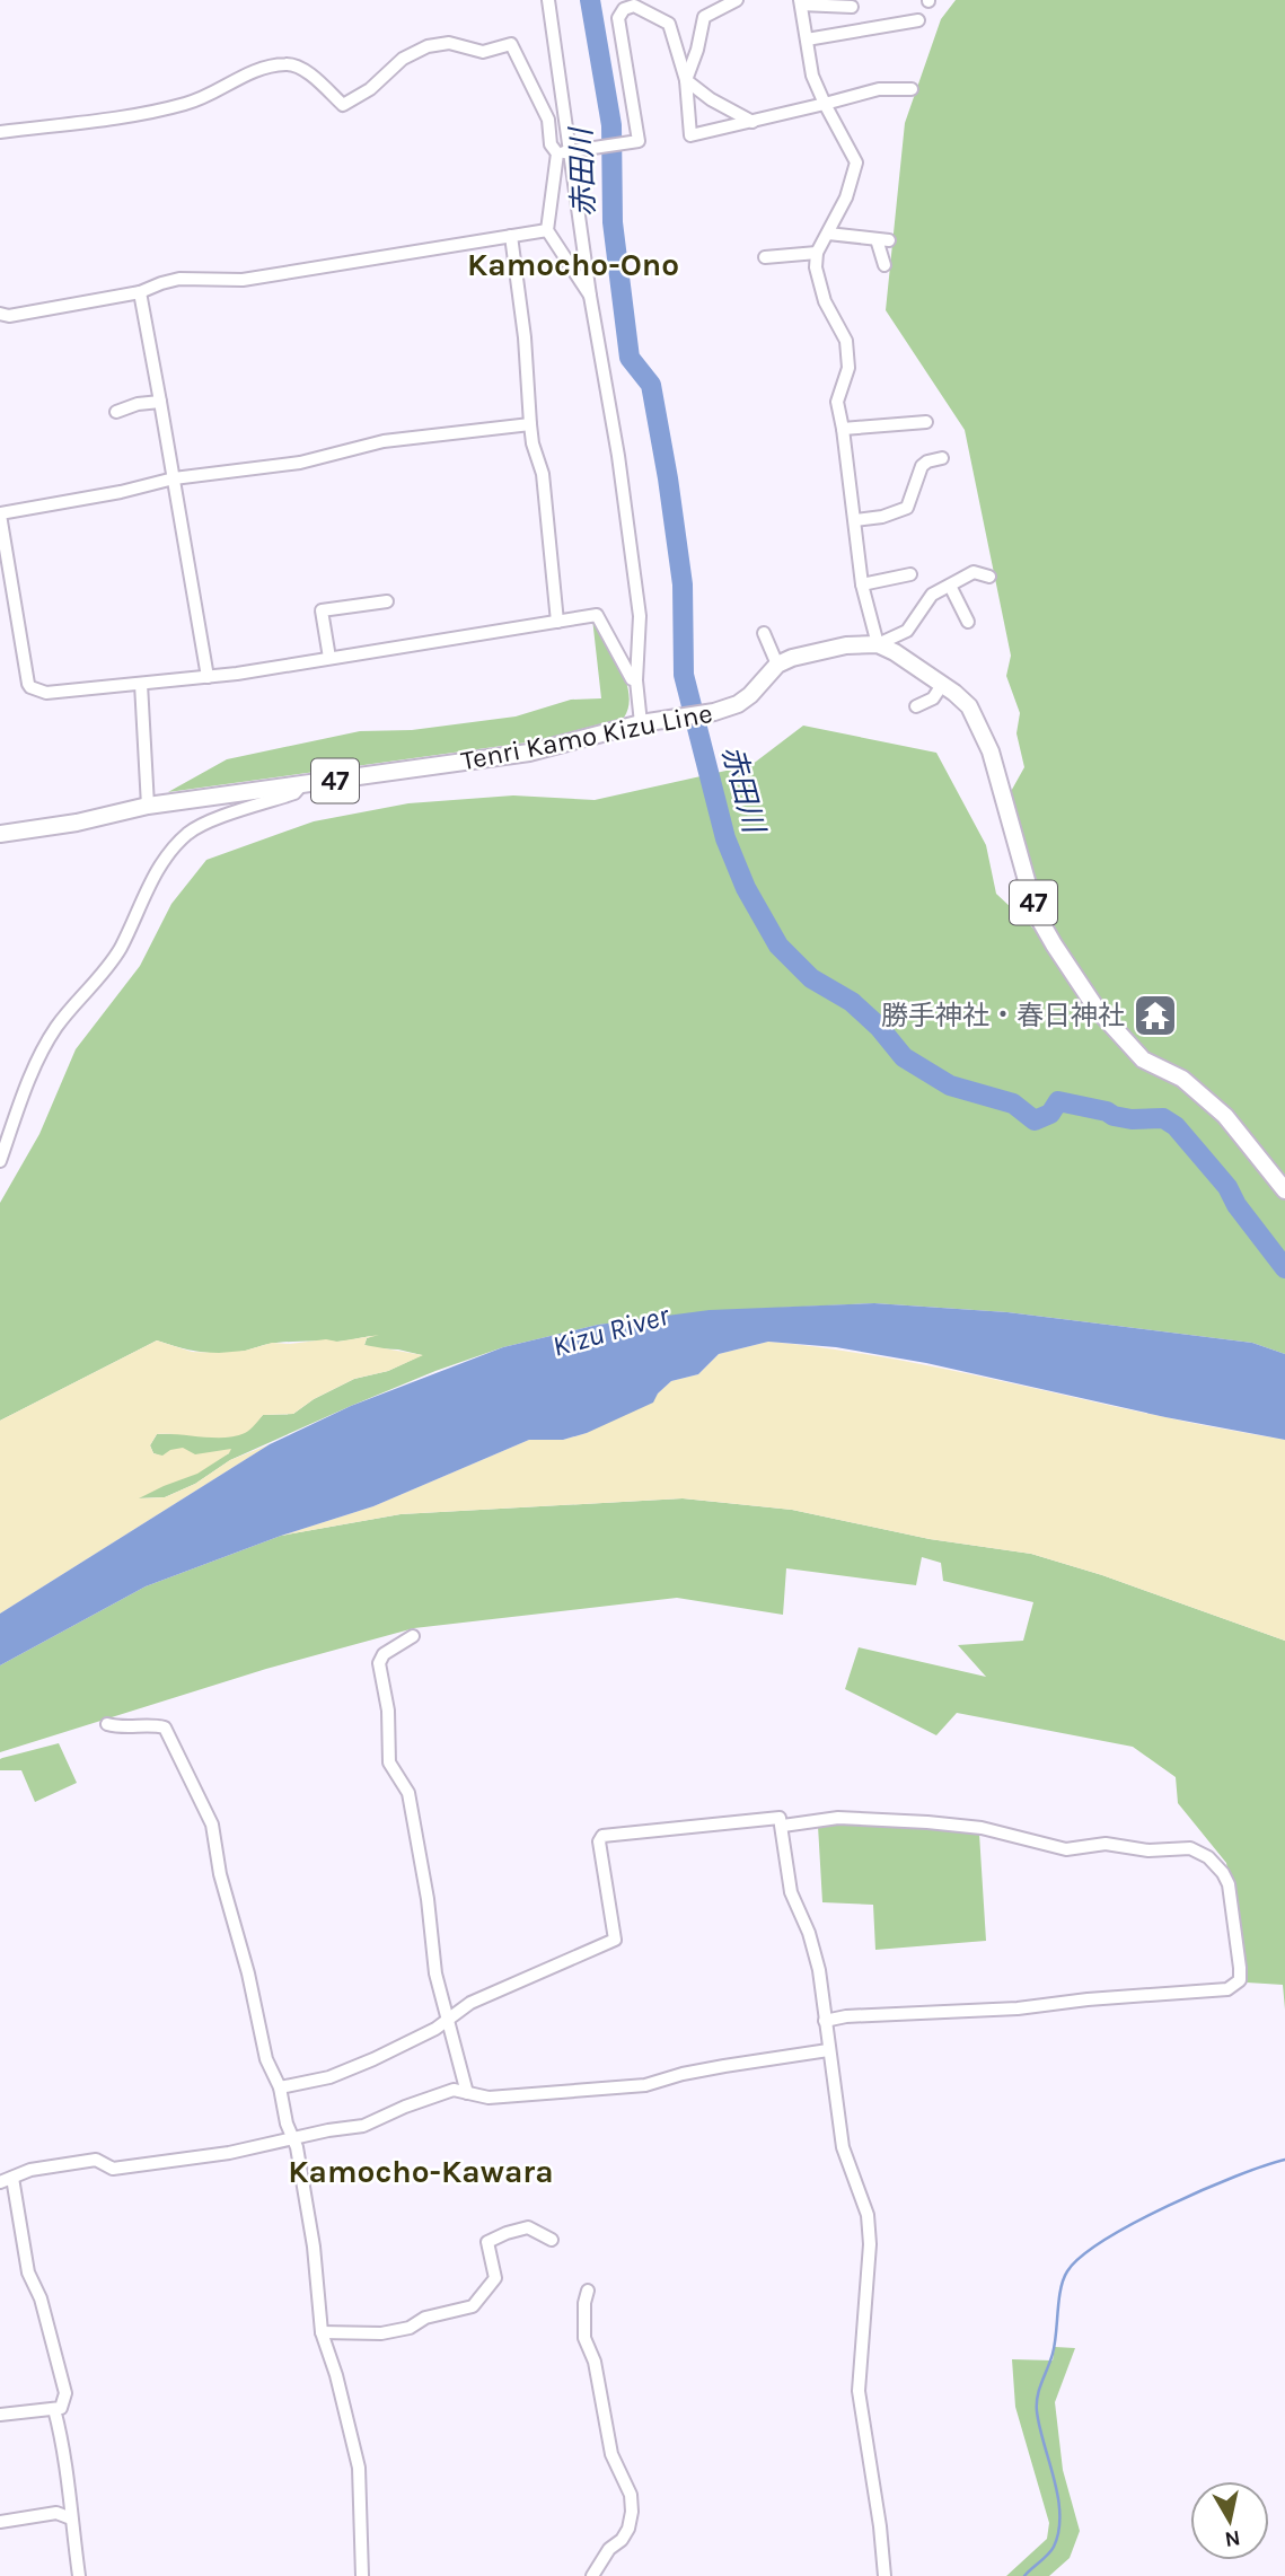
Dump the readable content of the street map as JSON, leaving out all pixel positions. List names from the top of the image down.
{
  "streets": {
    "main road": ["Tenri Kamo Kizu Line", "47"]
  },
  "crossings": [
    ["Tenri Kamo Kizu Line", "47"]
  ],
  "districts": ["Kamocho-Ono", "Kamocho-Kawara"],
  "water": ["赤田川", "Kizu River"],
  "places": {
    "temple": ["勝手神社・春日神社"]
  },
  "north": "bottom"
}
